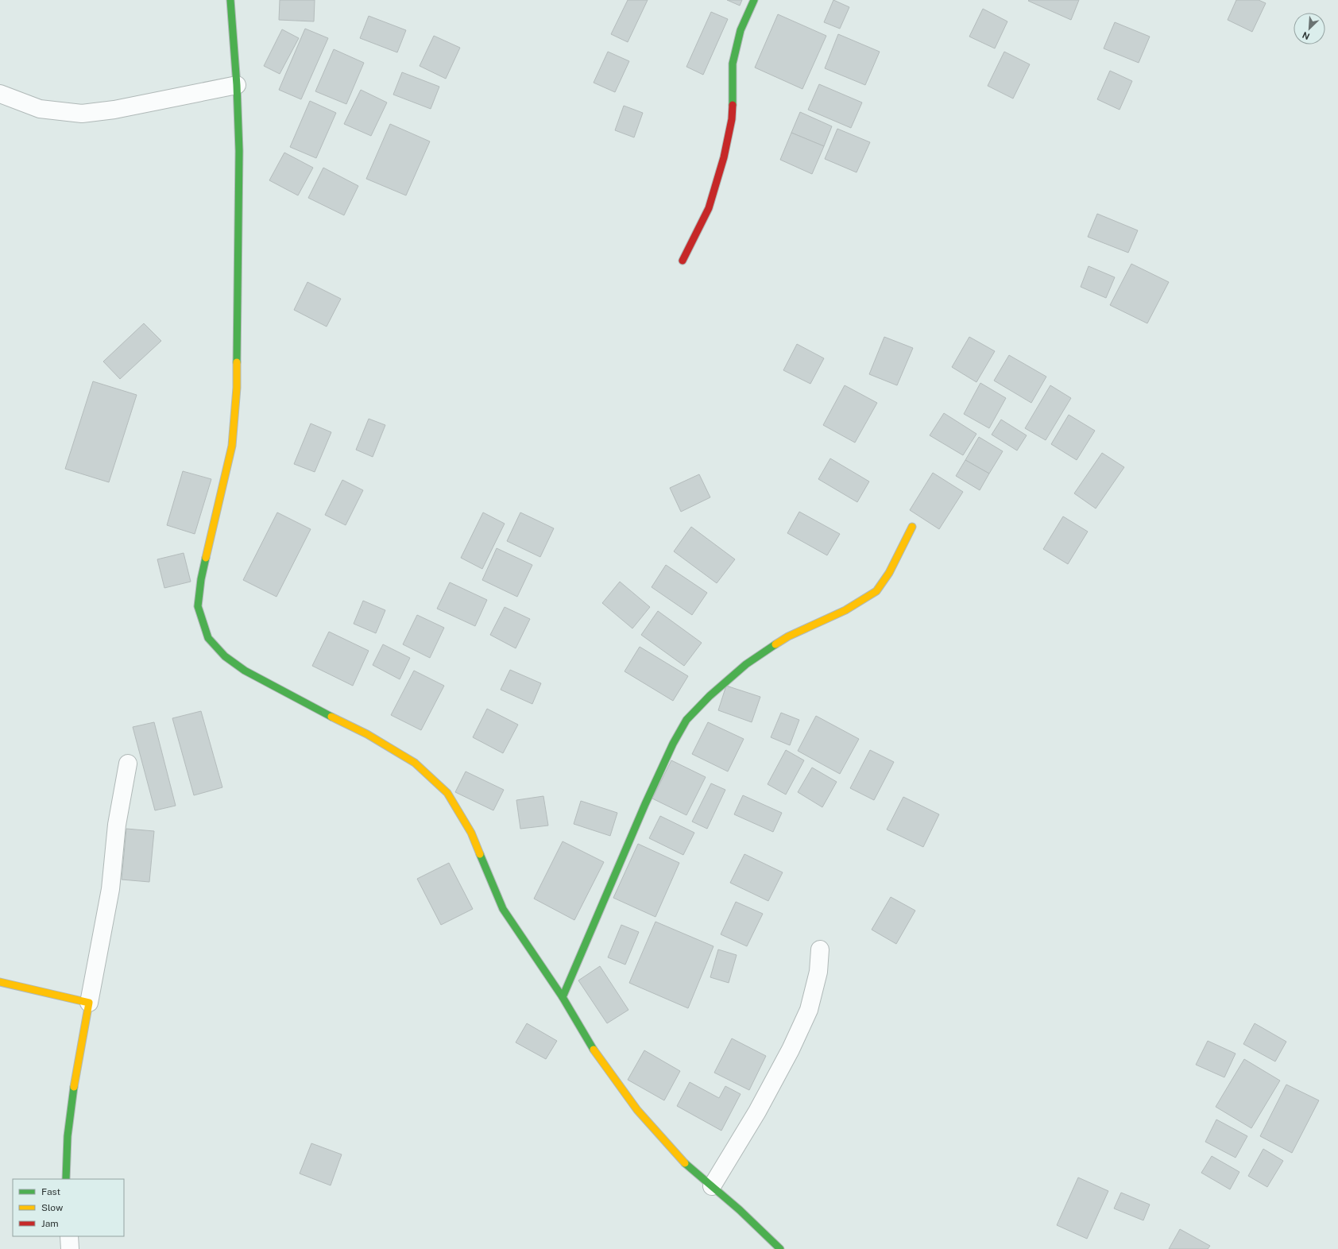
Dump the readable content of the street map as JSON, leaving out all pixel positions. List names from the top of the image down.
{
  "legend": ["Fast", "Slow", "Jam"],
  "north": "bottom left"
}
